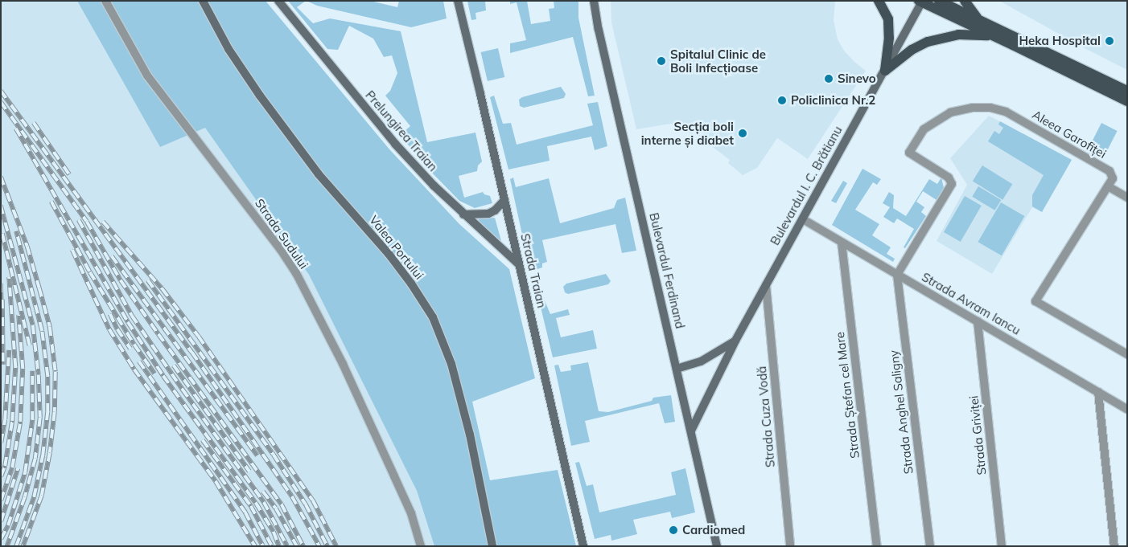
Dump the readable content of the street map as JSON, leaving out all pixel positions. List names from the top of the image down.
{
  "streets": {
    "street": [
      "Prelungirea Traian",
      "Aleea Garofiței",
      "Bulevardul I. C. Brătianu",
      "Strada Sudului",
      "Valea Portului",
      "Strada Traian",
      "Bulevardul Ferdinand",
      "Strada Avram Iancu",
      "Strada Ștefan cel Mare",
      "Strada Anghel Saligny",
      "Strada Cuza Vodă",
      "Strada Griviței"
    ]
  },
  "crossings": [
    ["Prelungirea Traian", "Strada Traian"],
    ["Aleea Garofiței", "Strada Avram Iancu"],
    ["Aleea Garofiței", "Strada Anghel Saligny"],
    ["Bulevardul I. C. Brătianu", "Bulevardul Ferdinand"],
    ["Bulevardul I. C. Brătianu", "Strada Avram Iancu"],
    ["Bulevardul I. C. Brătianu", "Strada Cuza Vodă"],
    ["Strada Avram Iancu", "Strada Ștefan cel Mare"],
    ["Strada Avram Iancu", "Strada Anghel Saligny"],
    ["Strada Avram Iancu", "Strada Griviței"]
  ],
  "places": [
    "Heka Hospital",
    "Spitalul Clinic de Boli Infecțioase",
    "Sinevo",
    "Policlinica Nr.2",
    "Secția boli interne și diabet",
    "Cardiomed"
  ]
}
